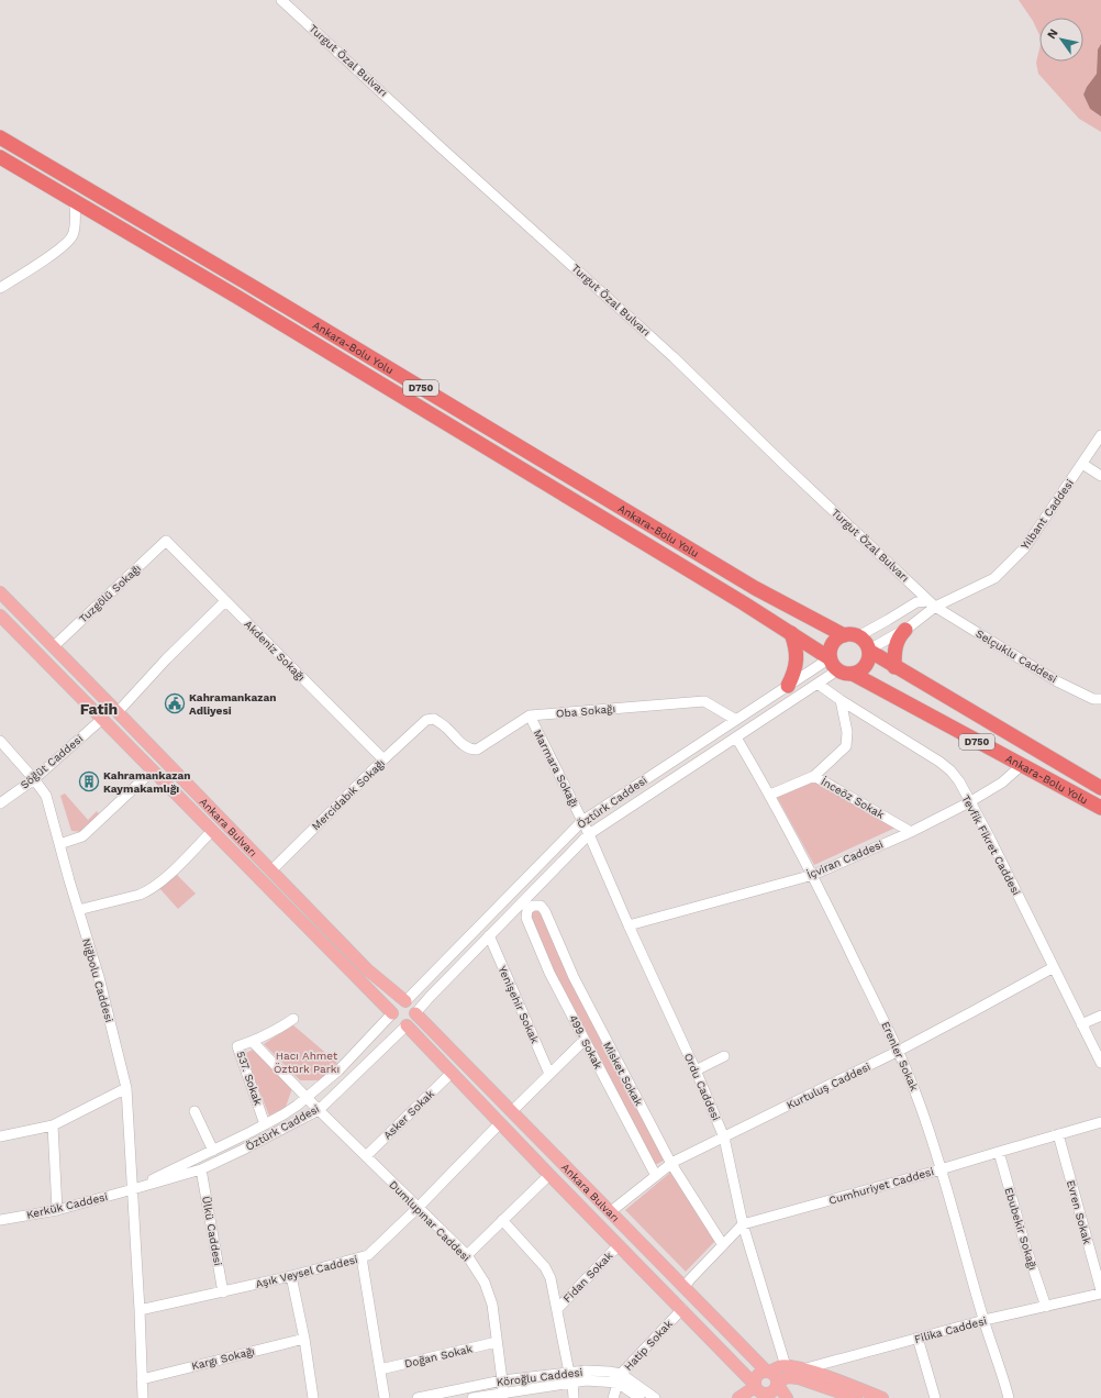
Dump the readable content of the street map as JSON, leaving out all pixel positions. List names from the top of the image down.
{
  "streets": {
    "highway": ["Ankara-Bolu Yolu", "D750"],
    "main road": ["Ankara Bulvarı"],
    "street": [
      "Turgut Özal Bulvarı",
      "Yılbant Caddesi",
      "Tuzgölü Sokağı",
      "Akdeniz Sokağı",
      "Selçuklu Caddesi",
      "Oba Sokağı",
      "Söğüt Caddesi",
      "Marmara Sokağı",
      "Mercidabık Sokağı",
      "İnceöz Sokak",
      "Öztürk Caddesi",
      "Tevfik Fikret Caddesi",
      "İçviran Caddesi",
      "Niğbolu Caddesi",
      "Yenişehir Sokak",
      "499. Sokak",
      "Erenler Sokak",
      "Misket Sokak",
      "537. Sokak",
      "Kurtuluş Caddesi",
      "Ordu Caddesi",
      "Asker Sokak",
      "Cumhuriyet Caddesi",
      "Kerkük Caddesi",
      "Evren Sokak",
      "Dumlupınar Caddesi",
      "Ebubekir Sokağı",
      "Ülkü Caddesi",
      "Aşık Veysel Caddesi",
      "Fidan Sokak",
      "Filika Caddesi",
      "Hatip Sokak",
      "Doğan Sokak",
      "Kargı Sokağı",
      "Köroğlu Caddesi"
    ]
  },
  "crossings": [
    ["Turgut Özal Bulvarı", "Yılbant Caddesi"],
    ["Turgut Özal Bulvarı", "Selçuklu Caddesi"],
    ["Ankara-Bolu Yolu", "Yılbant Caddesi"],
    ["Ankara-Bolu Yolu", "Öztürk Caddesi"],
    ["Ankara-Bolu Yolu", "İçviran Caddesi"],
    ["Yılbant Caddesi", "Selçuklu Caddesi"],
    ["Yılbant Caddesi", "Öztürk Caddesi"],
    ["Tuzgölü Sokağı", "Akdeniz Sokağı"],
    ["Tuzgölü Sokağı", "Ankara Bulvarı"],
    ["Akdeniz Sokağı", "Mercidabık Sokağı"],
    ["Oba Sokağı", "Marmara Sokağı"],
    ["Oba Sokağı", "Mercidabık Sokağı"],
    ["Oba Sokağı", "Öztürk Caddesi"],
    ["Söğüt Caddesi", "Ankara Bulvarı"],
    ["Söğüt Caddesi", "Niğbolu Caddesi"],
    ["Marmara Sokağı", "Öztürk Caddesi"],
    ["Marmara Sokağı", "Ordu Caddesi"],
    ["Mercidabık Sokağı", "Ankara Bulvarı"],
    ["İnceöz Sokak", "İçviran Caddesi"],
    ["İnceöz Sokak", "Erenler Sokak"],
    ["Öztürk Caddesi", "Ankara Bulvarı"],
    ["Öztürk Caddesi", "Tevfik Fikret Caddesi"],
    ["Öztürk Caddesi", "Niğbolu Caddesi"],
    ["Öztürk Caddesi", "Yenişehir Sokak"],
    ["Öztürk Caddesi", "Erenler Sokak"],
    ["Öztürk Caddesi", "537. Sokak"],
    ["Öztürk Caddesi", "Ordu Caddesi"],
    ["Öztürk Caddesi", "Kerkük Caddesi"],
    ["Öztürk Caddesi", "Dumlupınar Caddesi"],
    ["Öztürk Caddesi", "Ülkü Caddesi"],
    ["Ankara Bulvarı", "Kurtuluş Caddesi"],
    ["Ankara Bulvarı", "Asker Sokak"],
    ["Ankara Bulvarı", "Aşık Veysel Caddesi"],
    ["Ankara Bulvarı", "Fidan Sokak"],
    ["Ankara Bulvarı", "Hatip Sokak"],
    ["Tevfik Fikret Caddesi", "İçviran Caddesi"],
    ["Tevfik Fikret Caddesi", "Kurtuluş Caddesi"],
    ["İçviran Caddesi", "Erenler Sokak"],
    ["İçviran Caddesi", "Ordu Caddesi"],
    ["Niğbolu Caddesi", "Kerkük Caddesi"],
    ["499. Sokak", "Misket Sokak"],
    ["499. Sokak", "Kurtuluş Caddesi"],
    ["Erenler Sokak", "Kurtuluş Caddesi"],
    ["Erenler Sokak", "Cumhuriyet Caddesi"],
    ["Erenler Sokak", "Filika Caddesi"],
    ["Misket Sokak", "Kurtuluş Caddesi"],
    ["537. Sokak", "Dumlupınar Caddesi"],
    ["Kurtuluş Caddesi", "Ordu Caddesi"],
    ["Ordu Caddesi", "Cumhuriyet Caddesi"],
    ["Asker Sokak", "Dumlupınar Caddesi"],
    ["Cumhuriyet Caddesi", "Evren Sokak"],
    ["Cumhuriyet Caddesi", "Ebubekir Sokağı"],
    ["Dumlupınar Caddesi", "Aşık Veysel Caddesi"],
    ["Dumlupınar Caddesi", "Doğan Sokak"],
    ["Dumlupınar Caddesi", "Köroğlu Caddesi"],
    ["Ebubekir Sokağı", "Filika Caddesi"],
    ["Ülkü Caddesi", "Aşık Veysel Caddesi"],
    ["Hatip Sokak", "Köroğlu Caddesi"]
  ],
  "districts": ["Fatih"],
  "parks": ["Hacı Ahmet Öztürk Parkı"],
  "places": {
    "public building": ["Kahramankazan Adliyesi"],
    "building": ["Kahramankazan Kaymakamlığı"]
  },
  "north": "top left"
}
